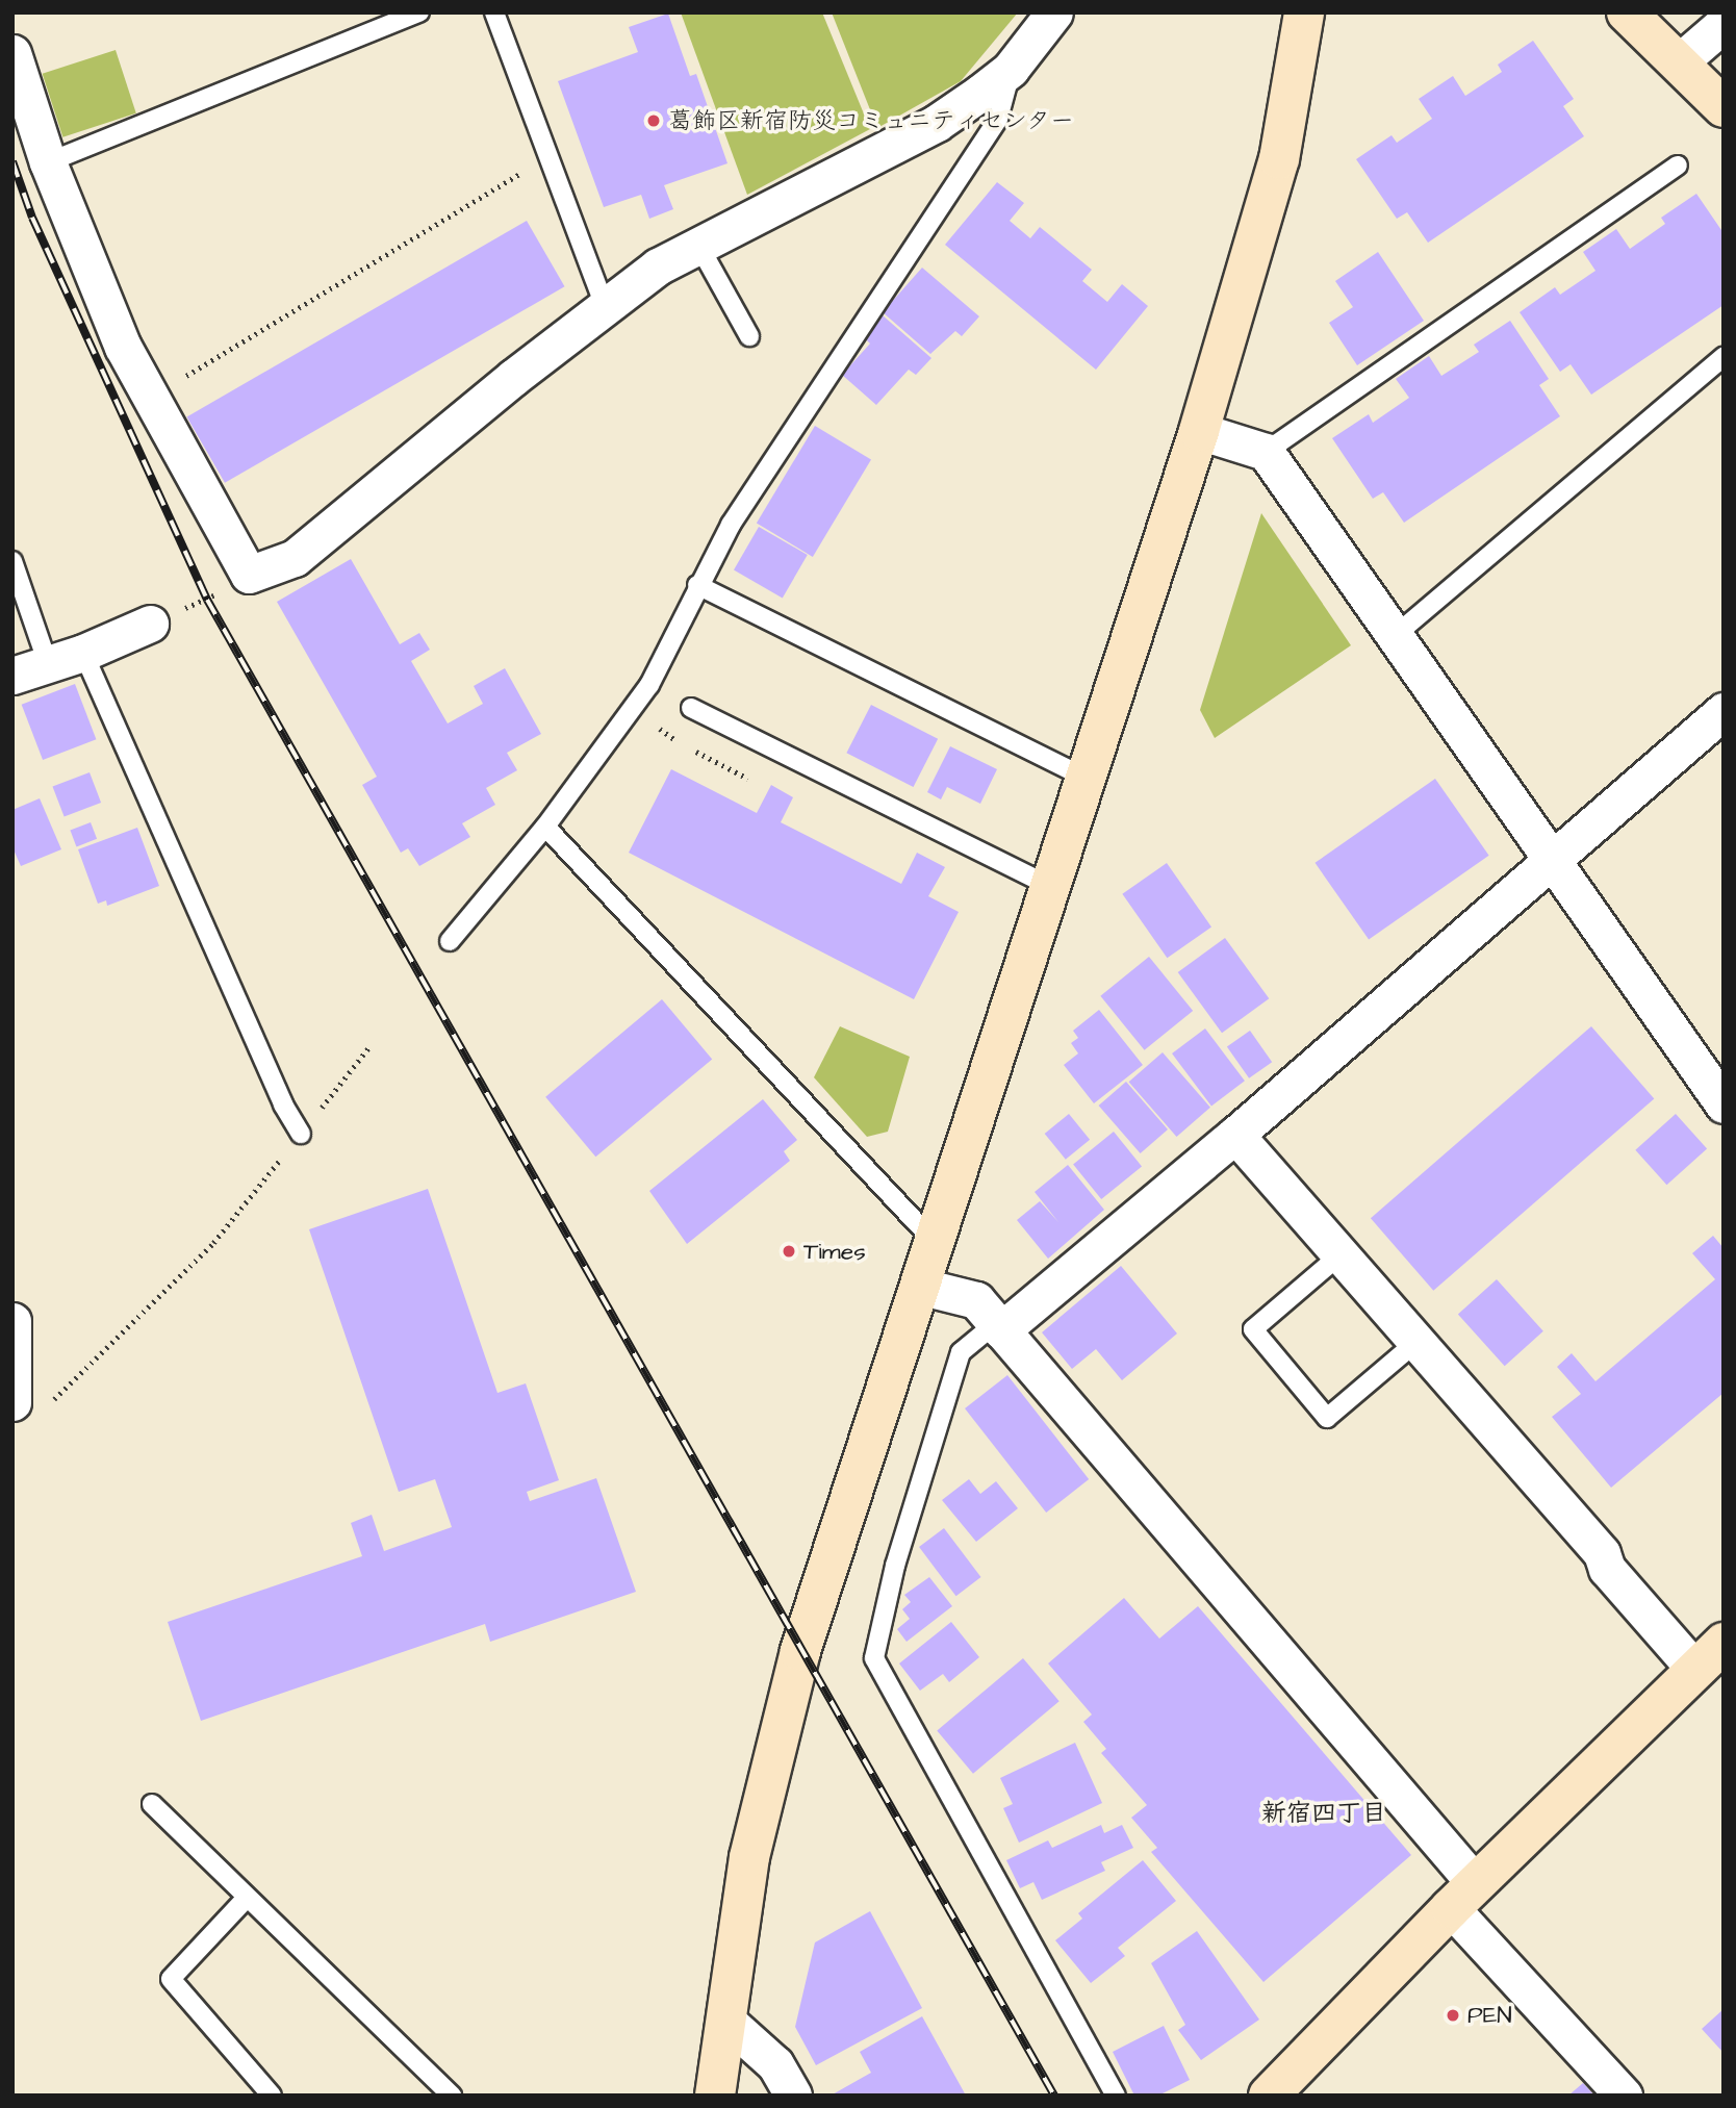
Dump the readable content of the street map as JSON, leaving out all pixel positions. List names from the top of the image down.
{
  "districts": ["新宿四丁目"],
  "places": ["葛飾区新宿防災コミュニティセンター", "Times", "PEN"]
}
